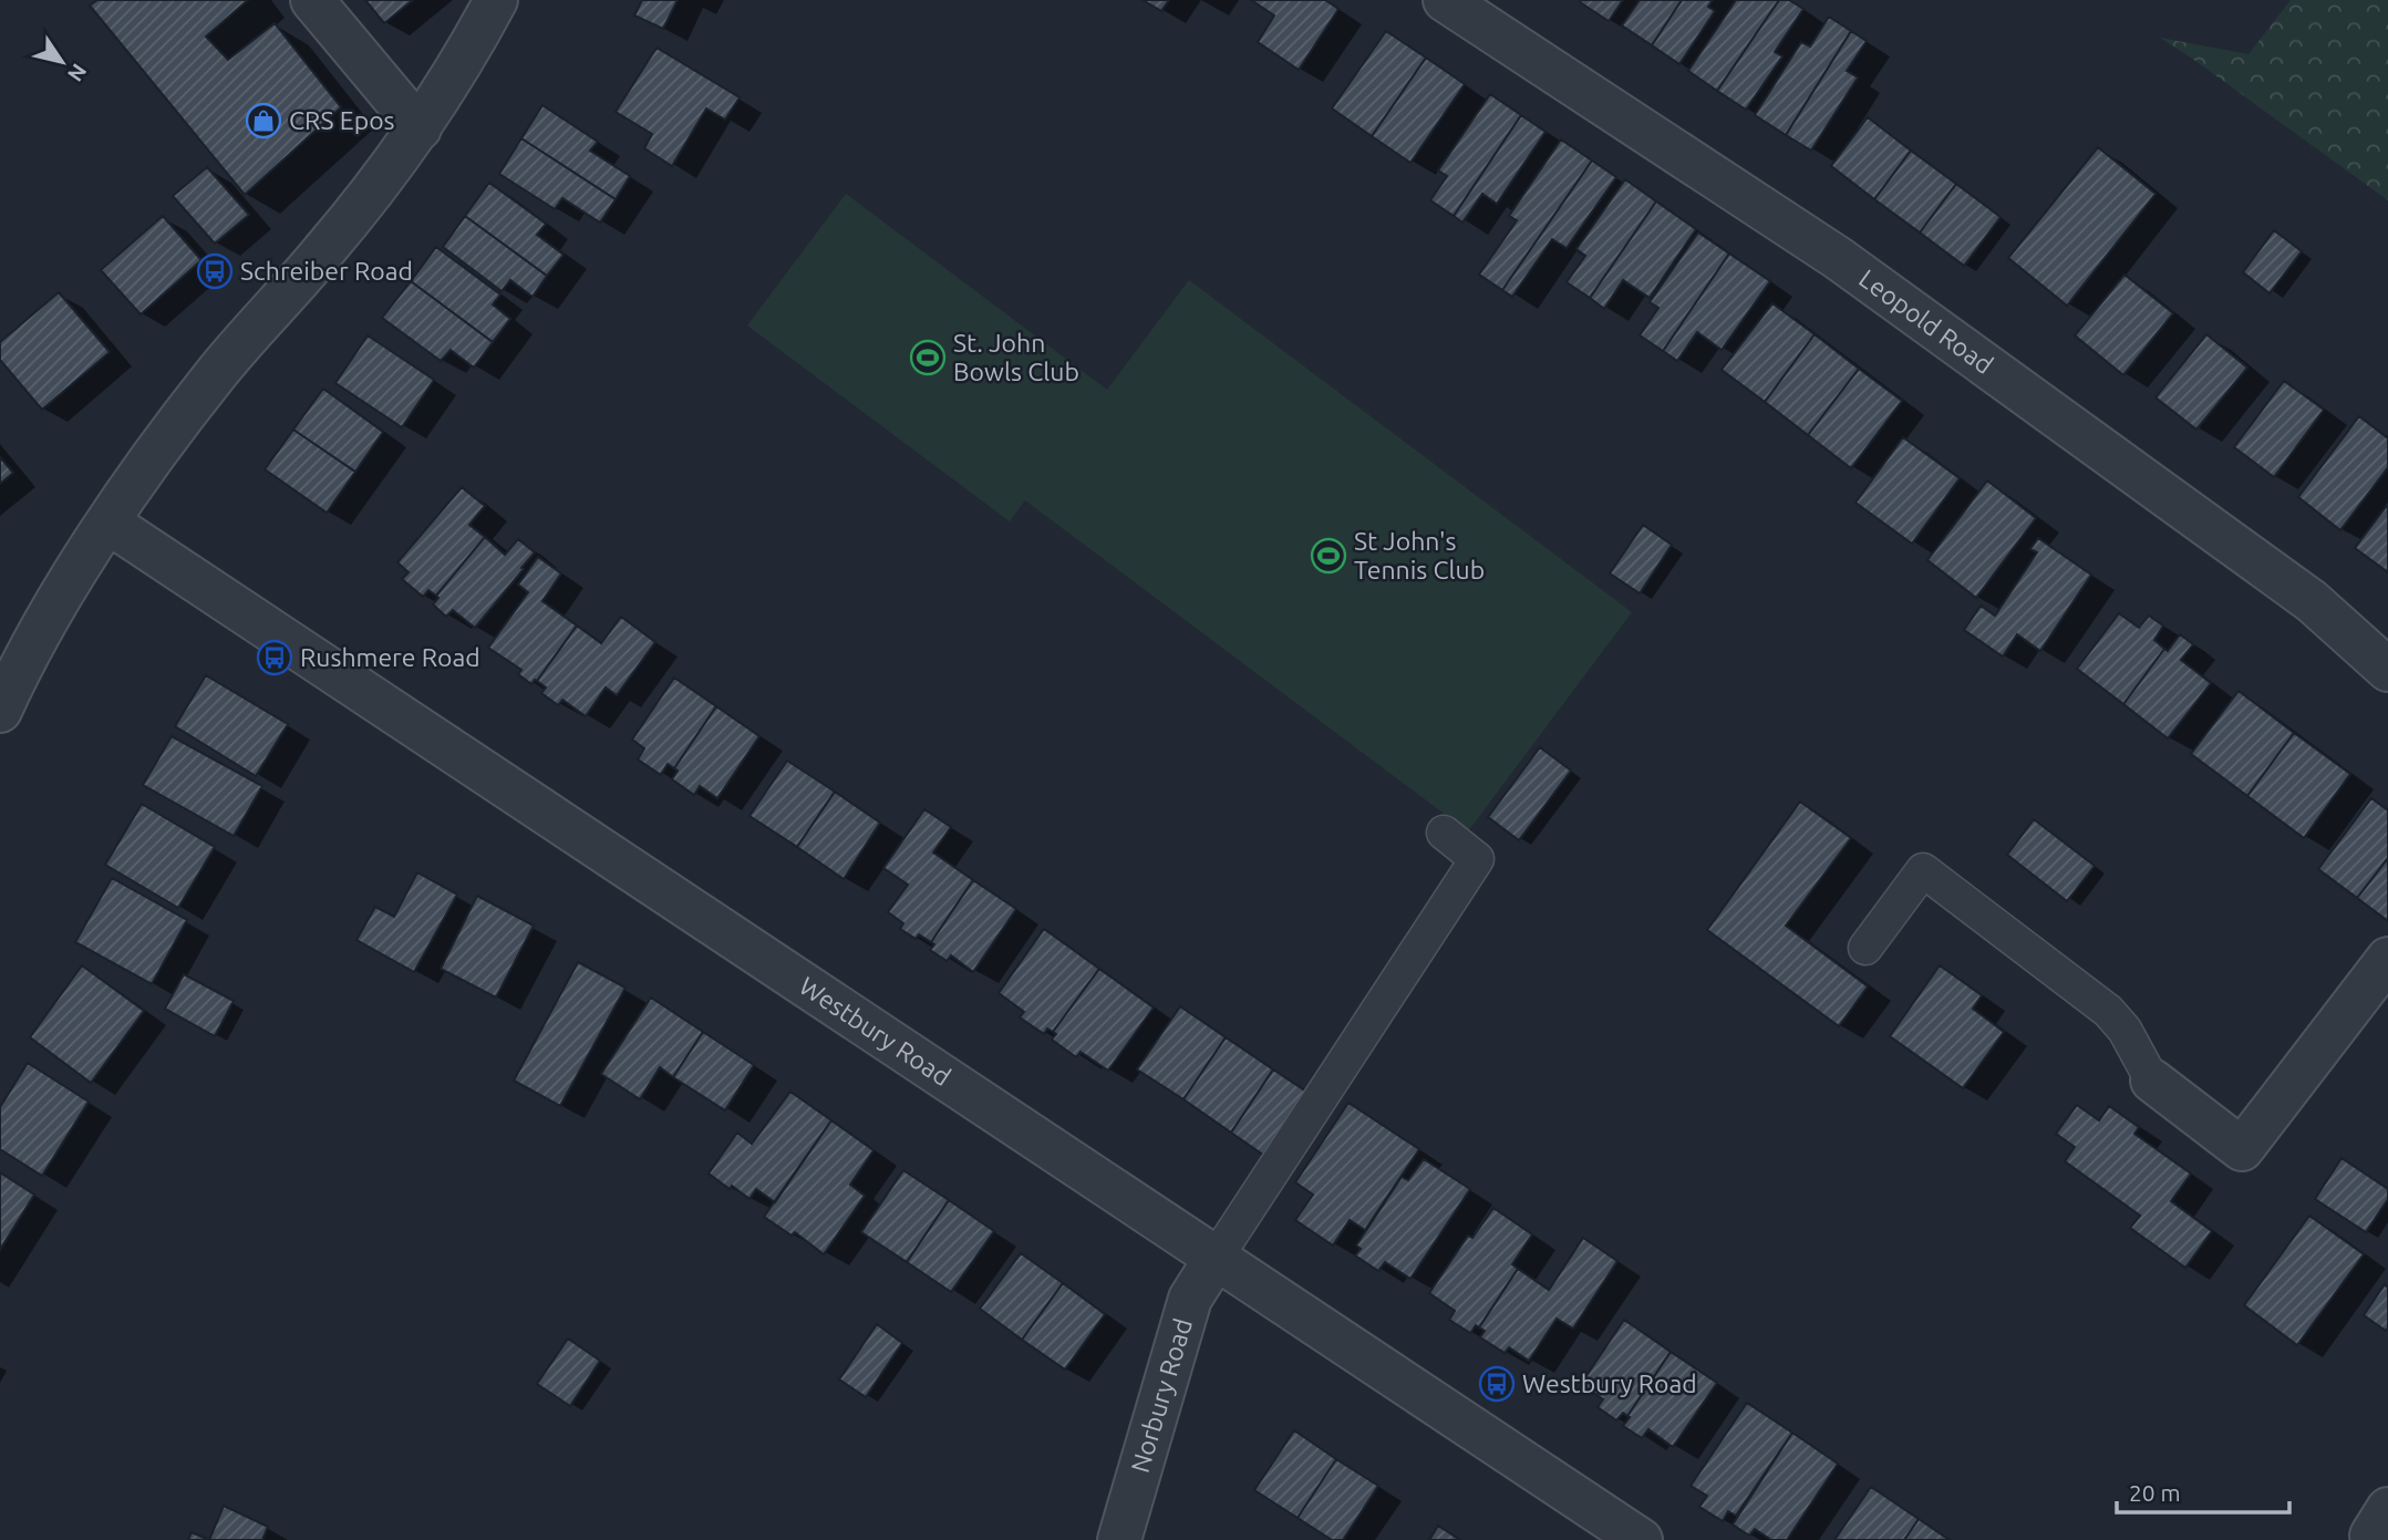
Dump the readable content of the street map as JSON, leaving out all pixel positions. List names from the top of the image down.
{
  "streets": {
    "street": ["Leopold Road", "Westbury Road", "Norbury Road"]
  },
  "crossings": [
    ["Westbury Road", "Norbury Road"]
  ],
  "places": {
    "shop": ["CRS Epos"],
    "bus stop": ["Schreiber Road", "Rushmere Road", "Westbury Road"],
    "sports": ["St. John Bowls Club", "St John's Tennis Club"]
  },
  "scale_bar": "20 m",
  "north": "bottom right"
}
